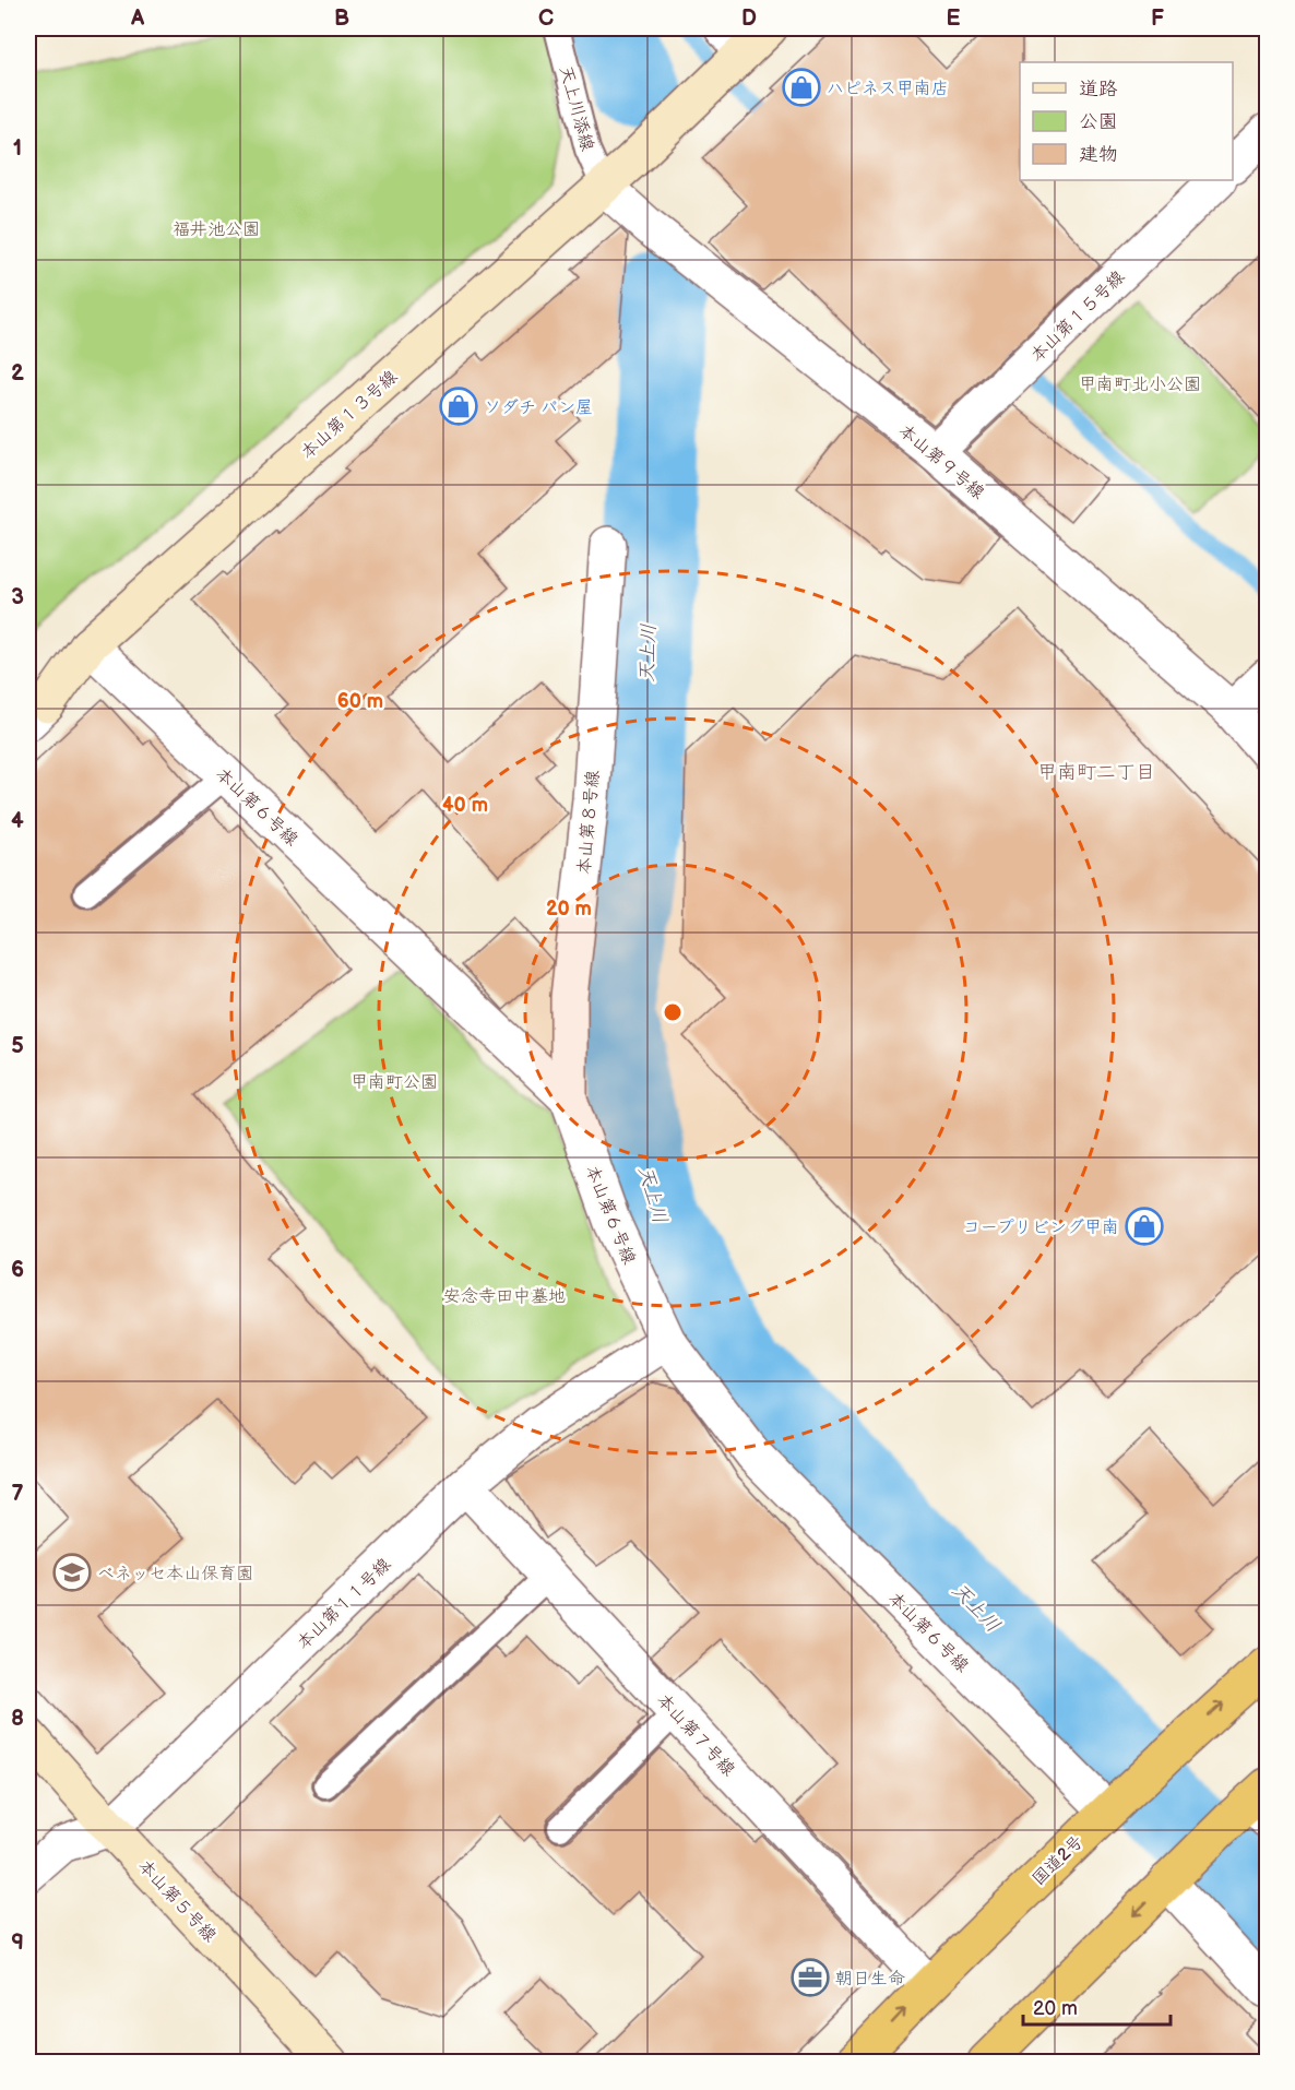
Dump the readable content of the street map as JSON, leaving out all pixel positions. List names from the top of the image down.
{
  "streets": {
    "highway": ["国道2号"],
    "street": [
      "本山第１５号線",
      "本山第１３号線",
      "本山第９号線",
      "本山第６号線",
      "本山第８号線",
      "本山第１１号線",
      "本山第７号線",
      "本山第５号線"
    ],
    "lane": ["天上川添線"]
  },
  "crossings": [
    ["天上川添線", "本山第１３号線"],
    ["天上川添線", "本山第９号線"],
    ["本山第１５号線", "本山第９号線"],
    ["本山第１３号線", "本山第９号線"],
    ["本山第１３号線", "本山第６号線"],
    ["本山第６号線", "本山第８号線"],
    ["本山第６号線", "本山第１１号線"],
    ["本山第６号線", "国道2号"],
    ["本山第１１号線", "本山第７号線"],
    ["本山第１１号線", "本山第５号線"],
    ["本山第７号線", "国道2号"]
  ],
  "districts": ["甲南町二丁目"],
  "water": ["天上川"],
  "parks": [
    "福井池公園",
    "甲南町北小公園",
    "甲南町公園",
    "安念寺田中墓地"
  ],
  "places": {
    "shop": ["ハピネス甲南店", "ソダチ パン屋", "コープリビング甲南"],
    "school or university": ["ベネッセ本山保育園"],
    "office": ["朝日生命"]
  },
  "legend": ["道路", "公園", "建物"],
  "scale_bar": "20 m",
  "grid": {
    "columns": [
      "A",
      "B",
      "C",
      "D",
      "E",
      "F"
    ],
    "rows": [
      "1",
      "2",
      "3",
      "4",
      "5",
      "6",
      "7",
      "8",
      "9"
    ]
  },
  "rings": ["60 m", "40 m", "20 m"]
}
